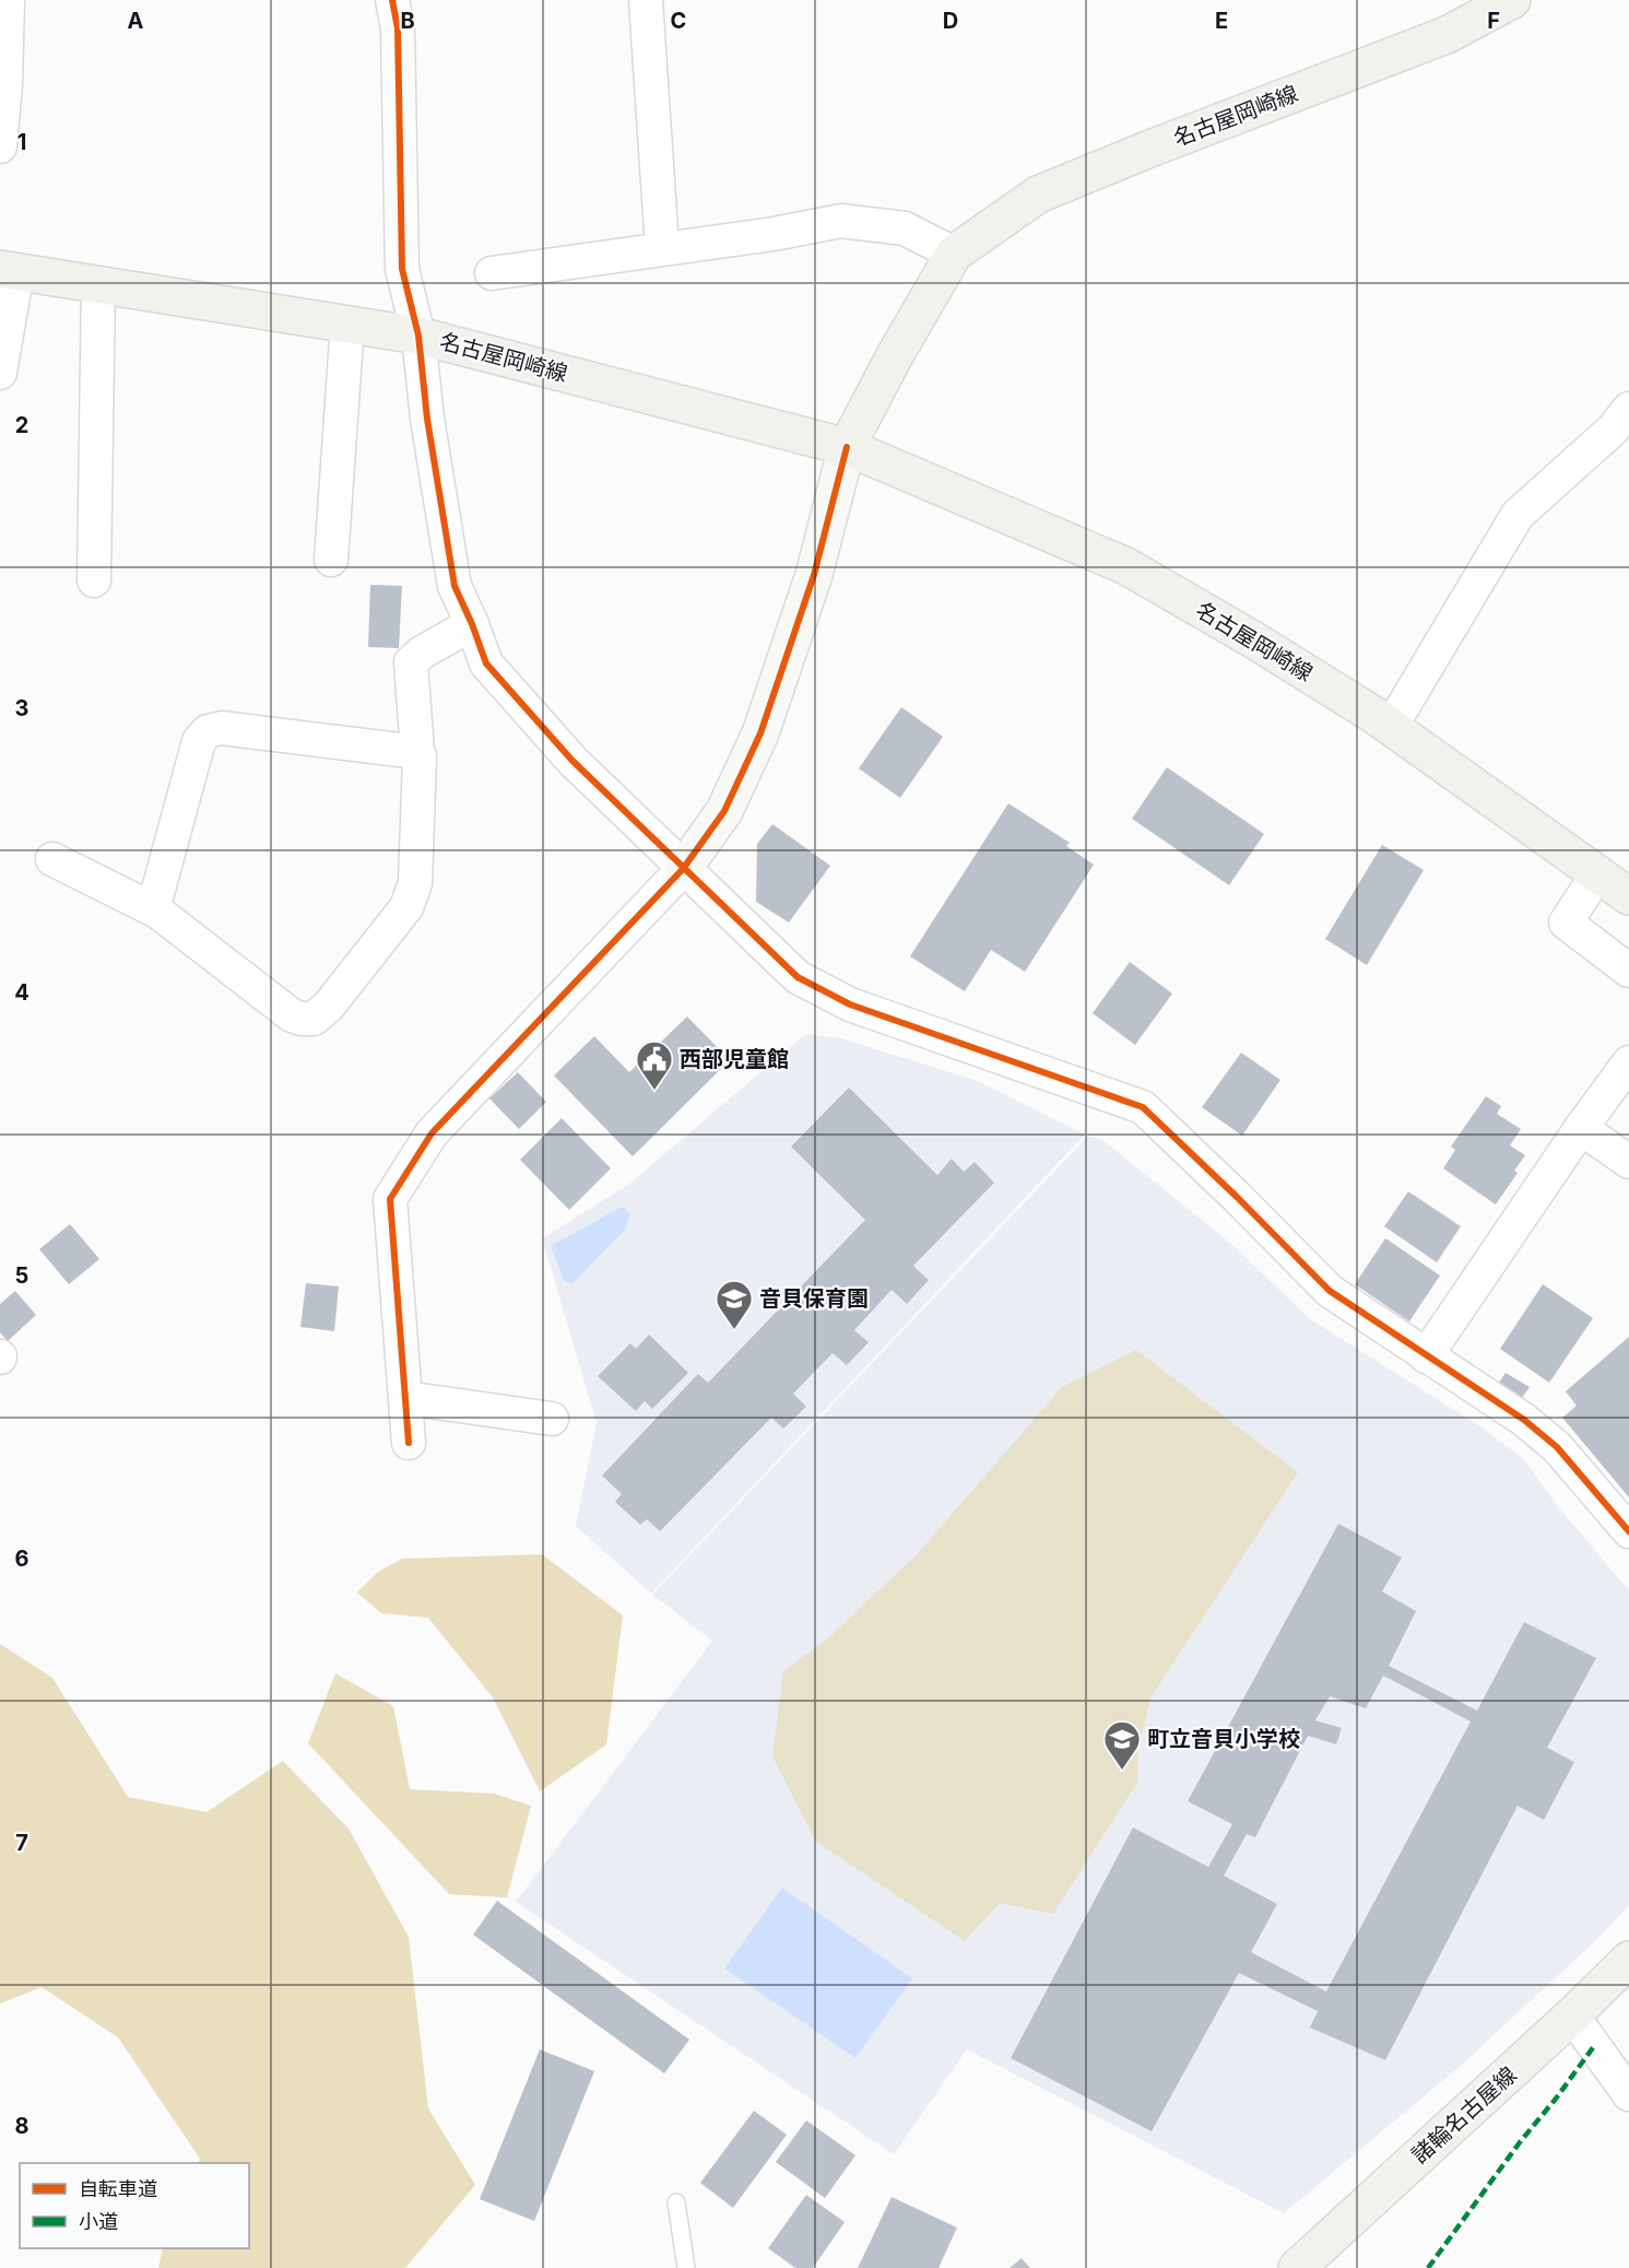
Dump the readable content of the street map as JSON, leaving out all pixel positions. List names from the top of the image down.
{
  "streets": {
    "main road": ["名古屋岡崎線", "諸輪名古屋線"]
  },
  "places": {
    "public building": ["西部児童館"],
    "school or university": ["音貝保育園", "町立音貝小学校"]
  },
  "legend": ["自転車道", "小道"],
  "grid": {
    "columns": [
      "A",
      "B",
      "C",
      "D",
      "E",
      "F"
    ],
    "rows": [
      "1",
      "2",
      "3",
      "4",
      "5",
      "6",
      "7",
      "8"
    ]
  }
}
